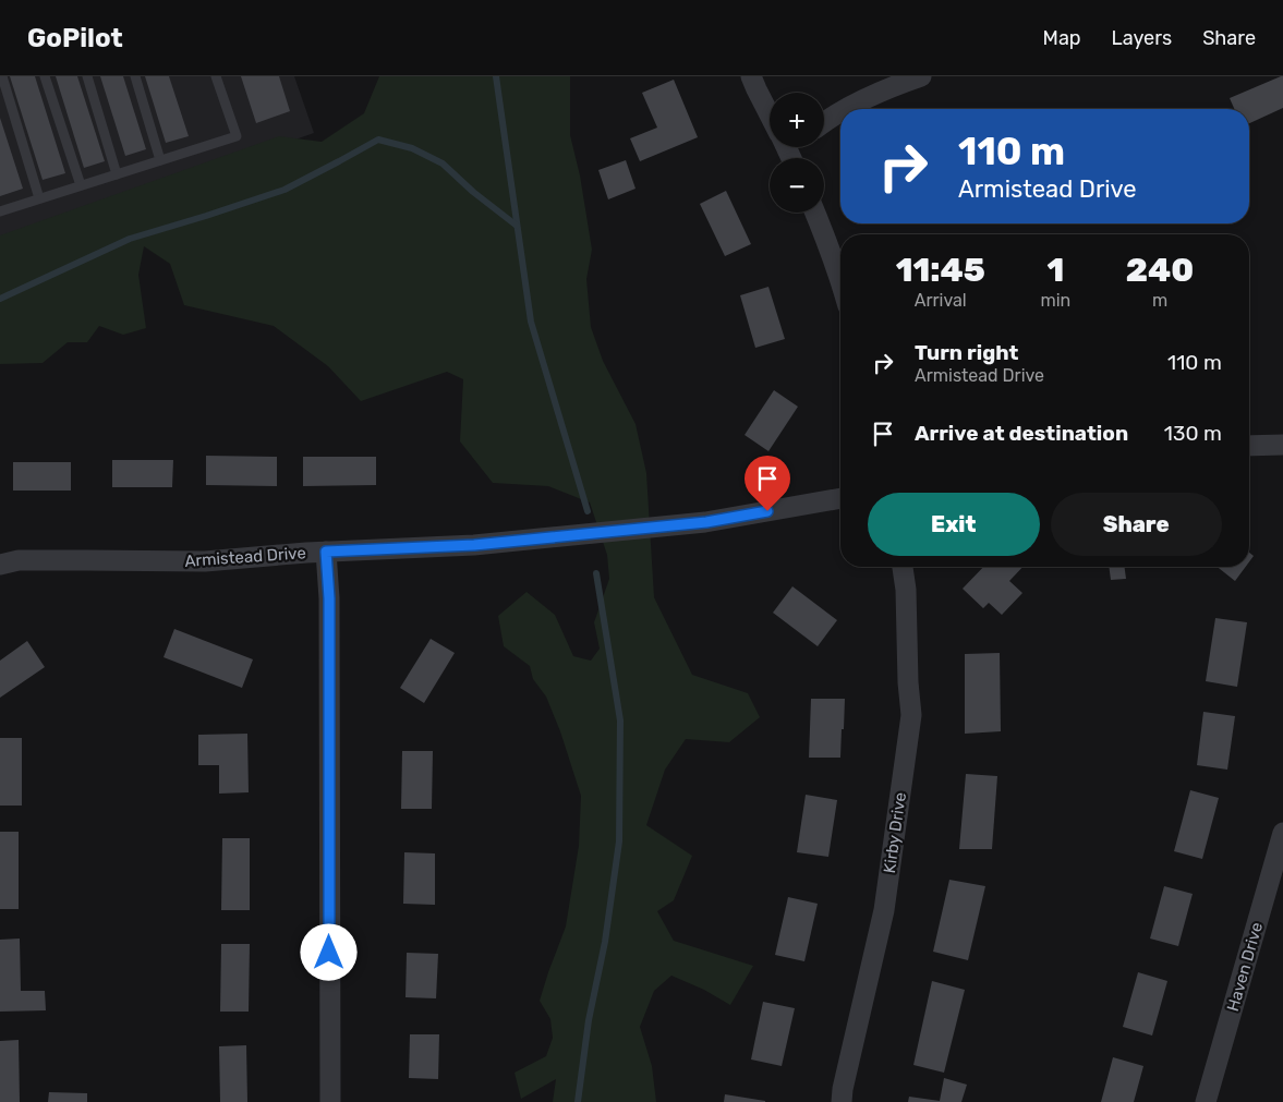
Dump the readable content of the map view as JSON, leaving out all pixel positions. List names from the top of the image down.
{
  "streets": {
    "street": ["Armistead Drive", "Kirby Drive", "Haven Drive"]
  },
  "page": {
    "header": "GoPilot",
    "nav": ["Map", "Layers", "Share"],
    "map_buttons": ["+", "−"],
    "turn": ["110 m", "Armistead Drive"],
    "eta": [
      "11:45",
      "Arrival",
      "1",
      "min",
      "240",
      "m"
    ],
    "list": [
      {
        "name": "Turn right",
        "note": "Armistead Drive",
        "value": "110 m"
      },
      {
        "name": "Arrive at destination",
        "value": "130 m"
      }
    ],
    "buttons": ["Exit", "Share"]
  }
}
